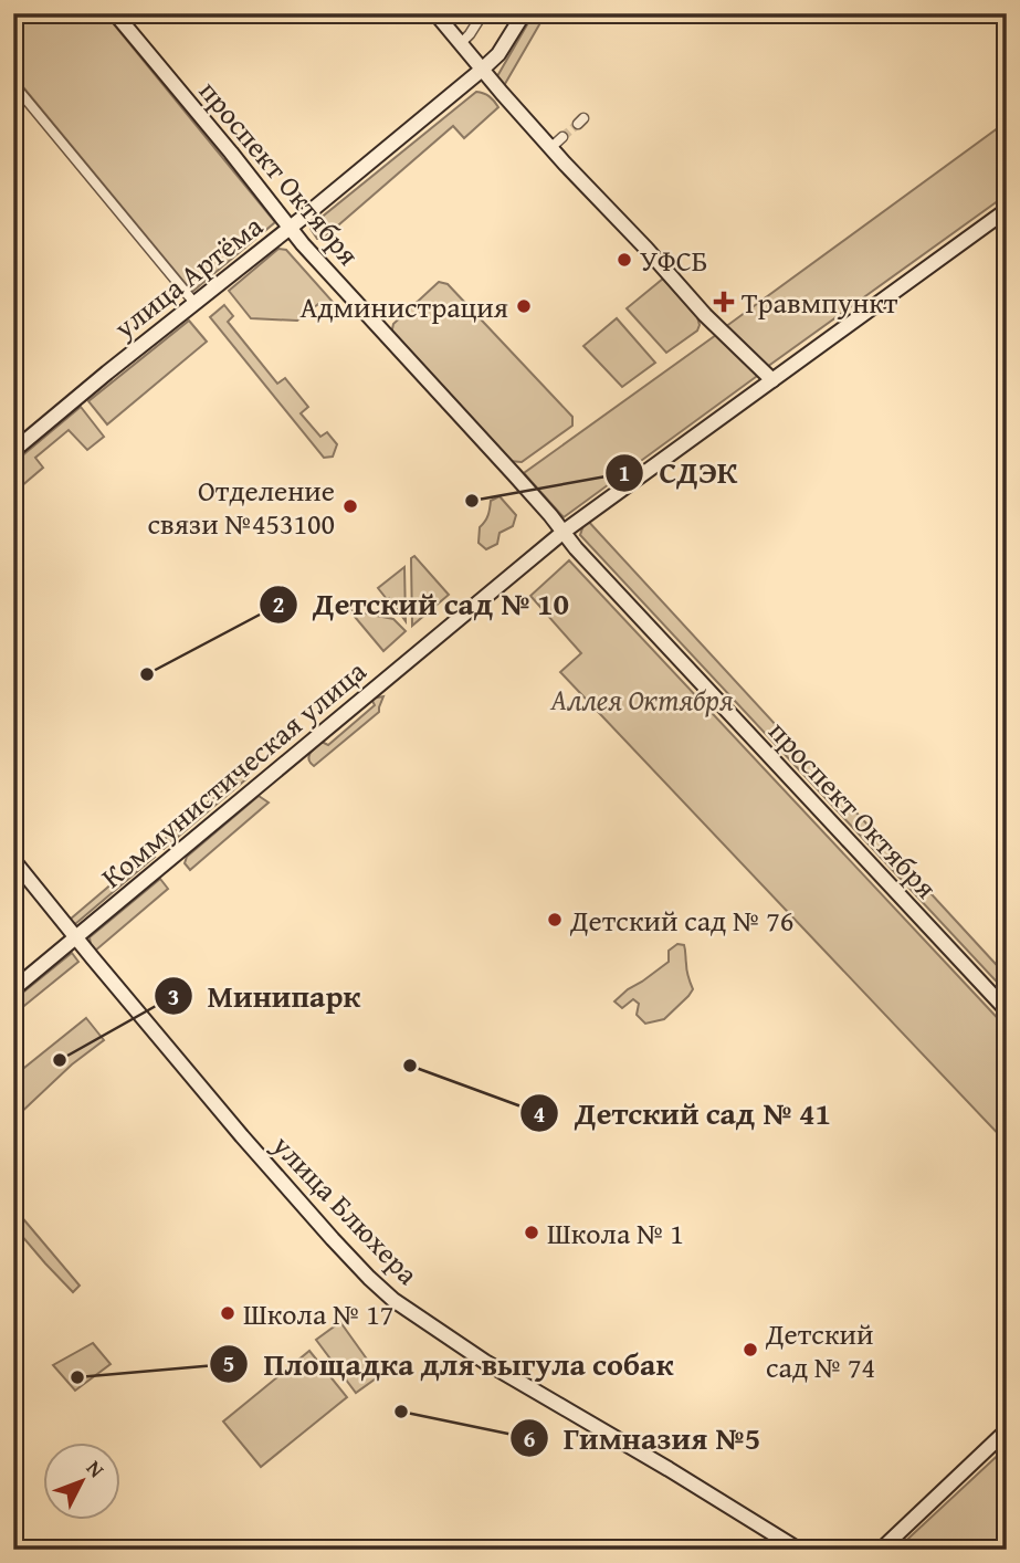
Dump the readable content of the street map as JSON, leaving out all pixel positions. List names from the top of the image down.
{
  "streets": {
    "main road": [
      "проспект Октября",
      "улица Артёма",
      "Коммунистическая улица",
      "улица Блюхера"
    ]
  },
  "crossings": [
    ["проспект Октября", "улица Артёма"],
    ["проспект Октября", "Коммунистическая улица"],
    ["Коммунистическая улица", "улица Блюхера"]
  ],
  "parks": ["Аллея Октября"],
  "places": {
    "other": [
      "УФСБ",
      "Администрация",
      "СДЭК",
      "Отделение связи №453100",
      "Детский сад № 10",
      "Детский сад № 76",
      "Минипарк",
      "Детский сад № 41",
      "Школа № 1",
      "Школа № 17",
      "Детский сад № 74",
      "Площадка для выгула собак",
      "Гимназия №5"
    ],
    "health": ["Травмпункт"]
  },
  "north": "top right"
}
